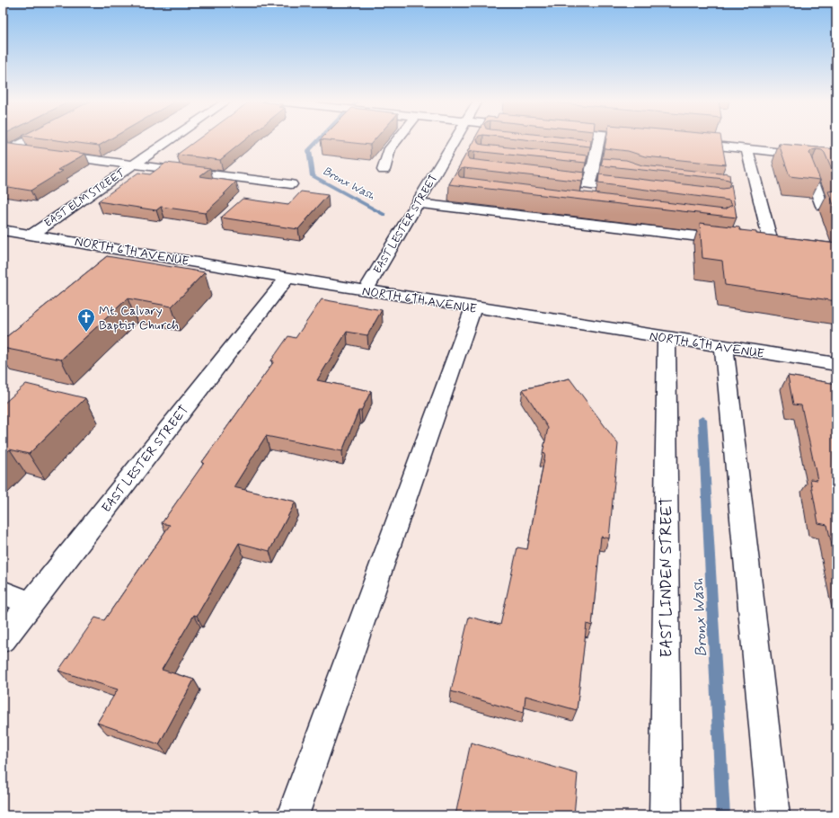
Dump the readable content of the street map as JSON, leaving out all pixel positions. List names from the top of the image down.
{
  "streets": {
    "street": [
      "EAST ELM STREET",
      "EAST LESTER STREET",
      "NORTH 6TH AVENUE",
      "EAST LINDEN STREET"
    ]
  },
  "crossings": [
    ["EAST ELM STREET", "NORTH 6TH AVENUE"],
    ["EAST LESTER STREET", "NORTH 6TH AVENUE"],
    ["NORTH 6TH AVENUE", "EAST LINDEN STREET"]
  ],
  "water": ["Bronx Wash"],
  "places": {
    "church": ["Mt. Calvary Baptist Church"]
  }
}
